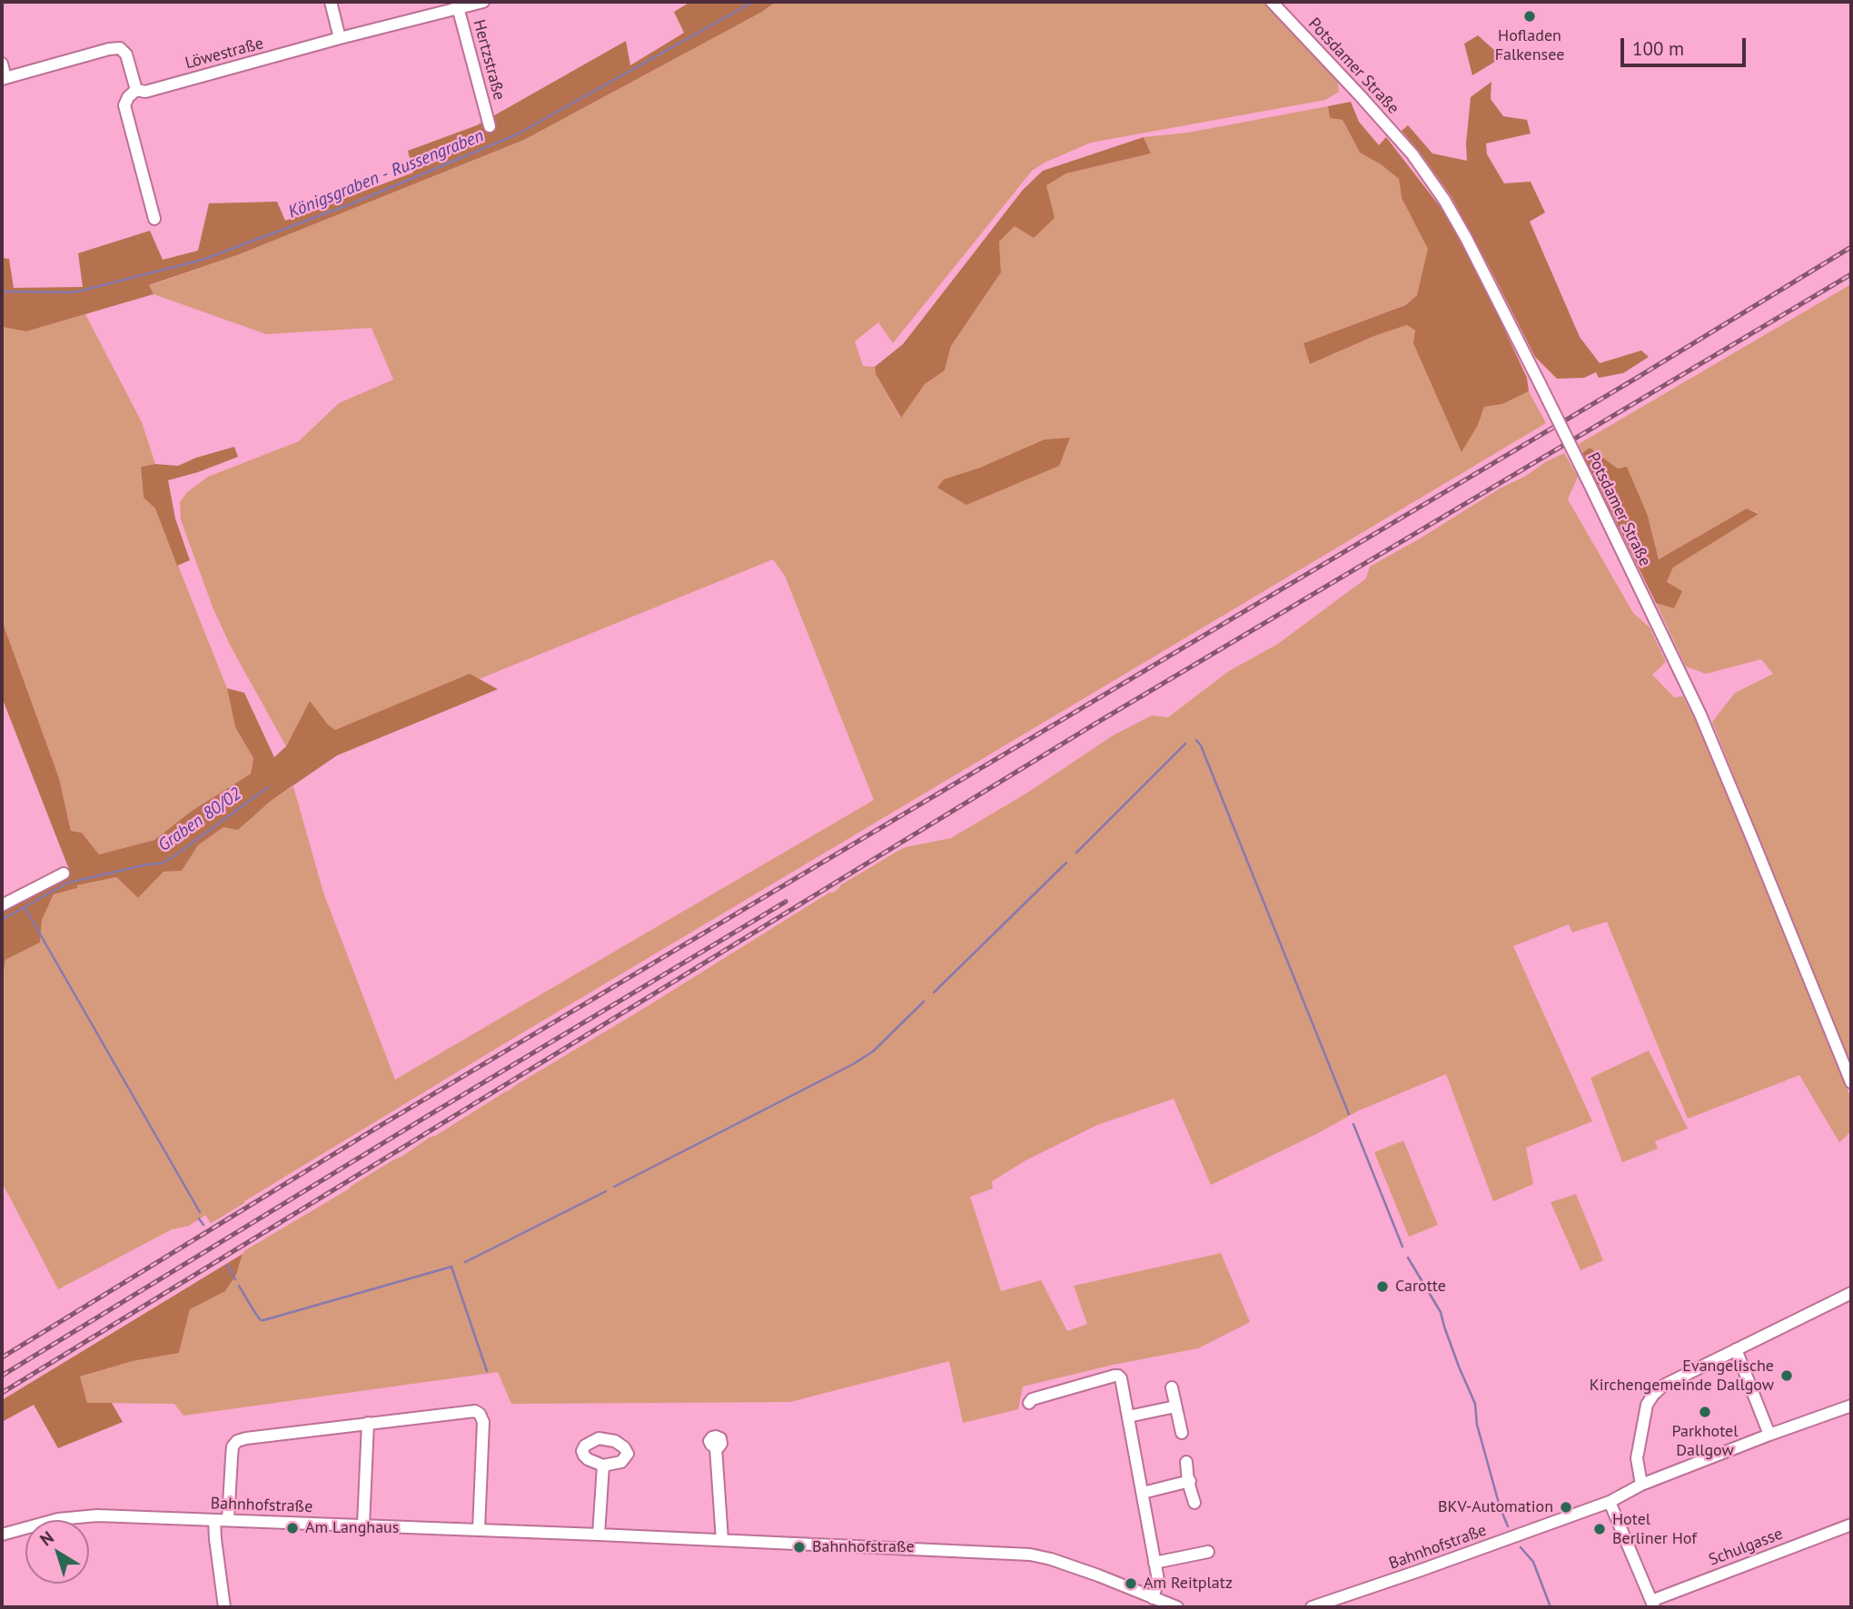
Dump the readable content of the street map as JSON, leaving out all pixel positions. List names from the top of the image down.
{
  "streets": {
    "street": [
      "Löwestraße",
      "Hertzstraße",
      "Potsdamer Straße",
      "Bahnhofstraße",
      "Schulgasse"
    ]
  },
  "crossings": [
    ["Löwestraße", "Hertzstraße"]
  ],
  "water": ["Königsgraben - Russengraben", "Graben 80/02"],
  "places": [
    "Hofladen Falkensee",
    "Carotte",
    "Evangelische Kirchengemeinde Dallgow",
    "Parkhotel Dallgow",
    "BKV-Automation",
    "Am Langhaus",
    "Hotel Berliner Hof",
    "Bahnhofstraße",
    "Am Reitplatz"
  ],
  "scale_bar": "100 m",
  "north": "top left"
}
